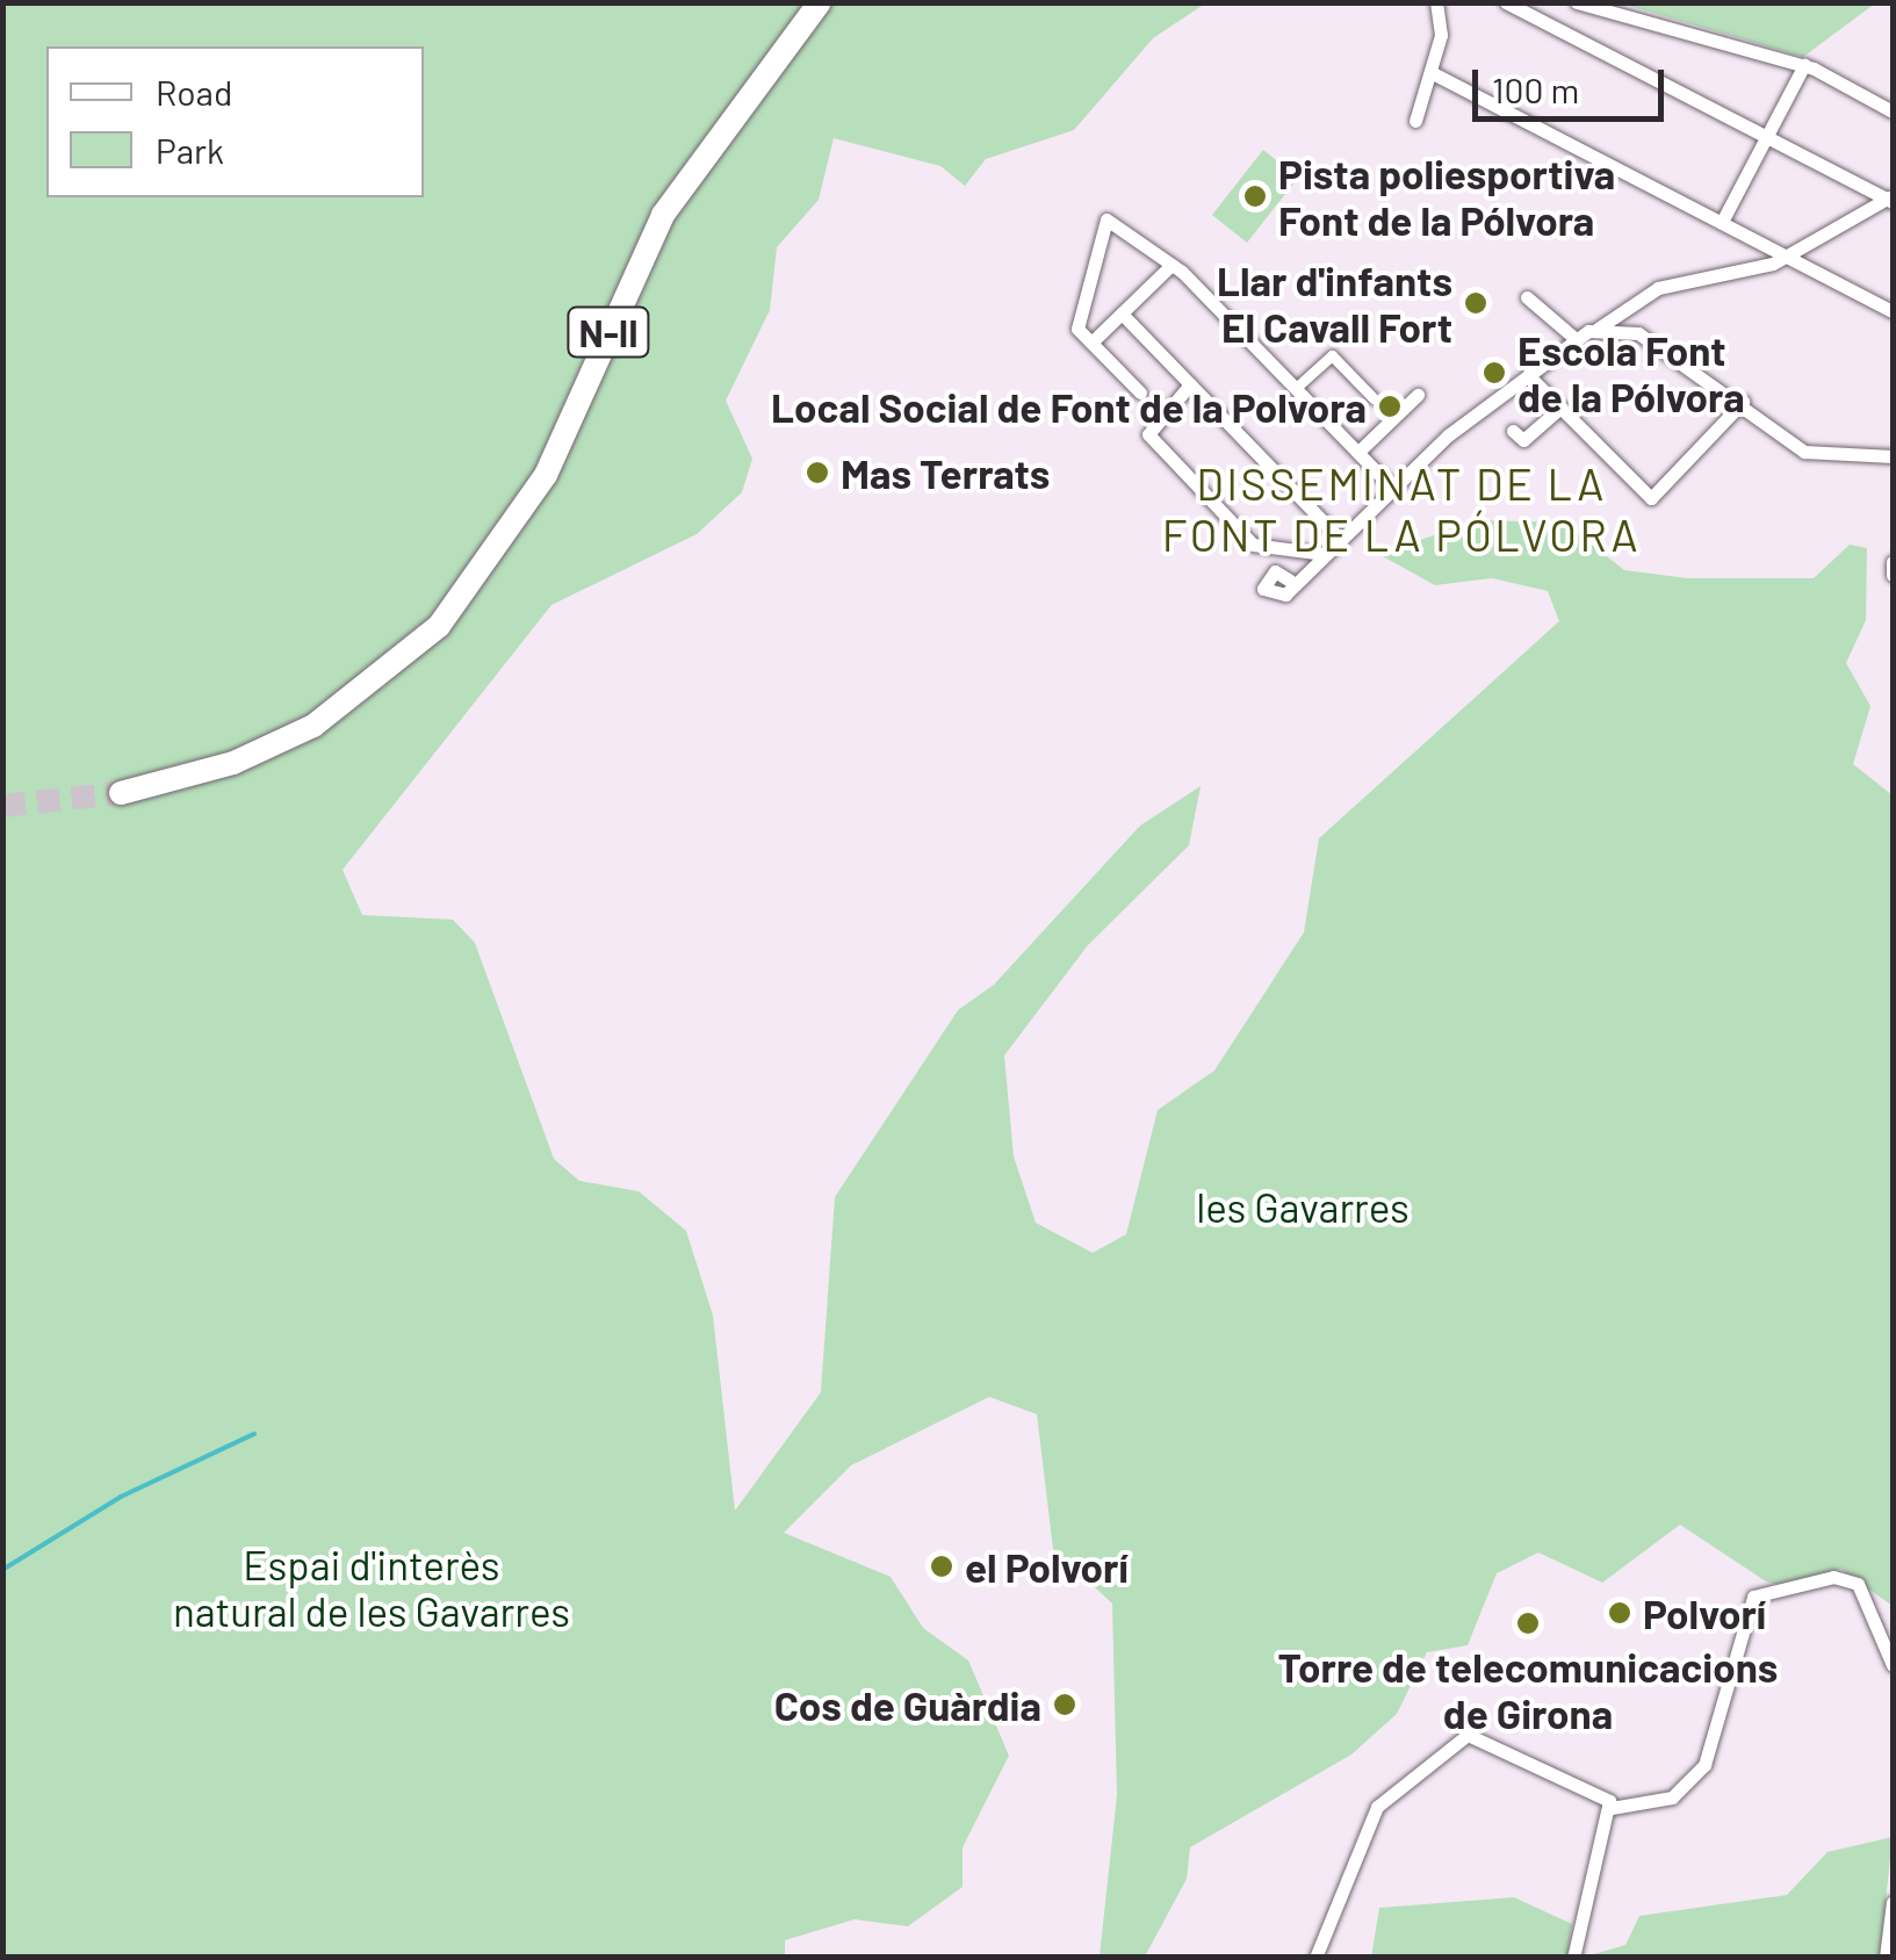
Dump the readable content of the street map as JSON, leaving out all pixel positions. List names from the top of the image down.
{
  "streets": {
    "highway": ["N-II"]
  },
  "districts": ["DISSEMINAT DE LA FONT DE LA PÓLVORA"],
  "parks": ["les Gavarres", "Espai d'interès natural de les Gavarres"],
  "places": [
    "Pista poliesportiva Font de la Pólvora",
    "Llar d'infants El Cavall Fort",
    "Escola Font de la Pólvora",
    "Local Social de Font de la Polvora",
    "Mas Terrats",
    "el Polvorí",
    "Polvorí",
    "Torre de telecomunicacions de Girona",
    "Cos de Guàrdia"
  ],
  "legend": ["Road", "Park"],
  "scale_bar": "100 m"
}
